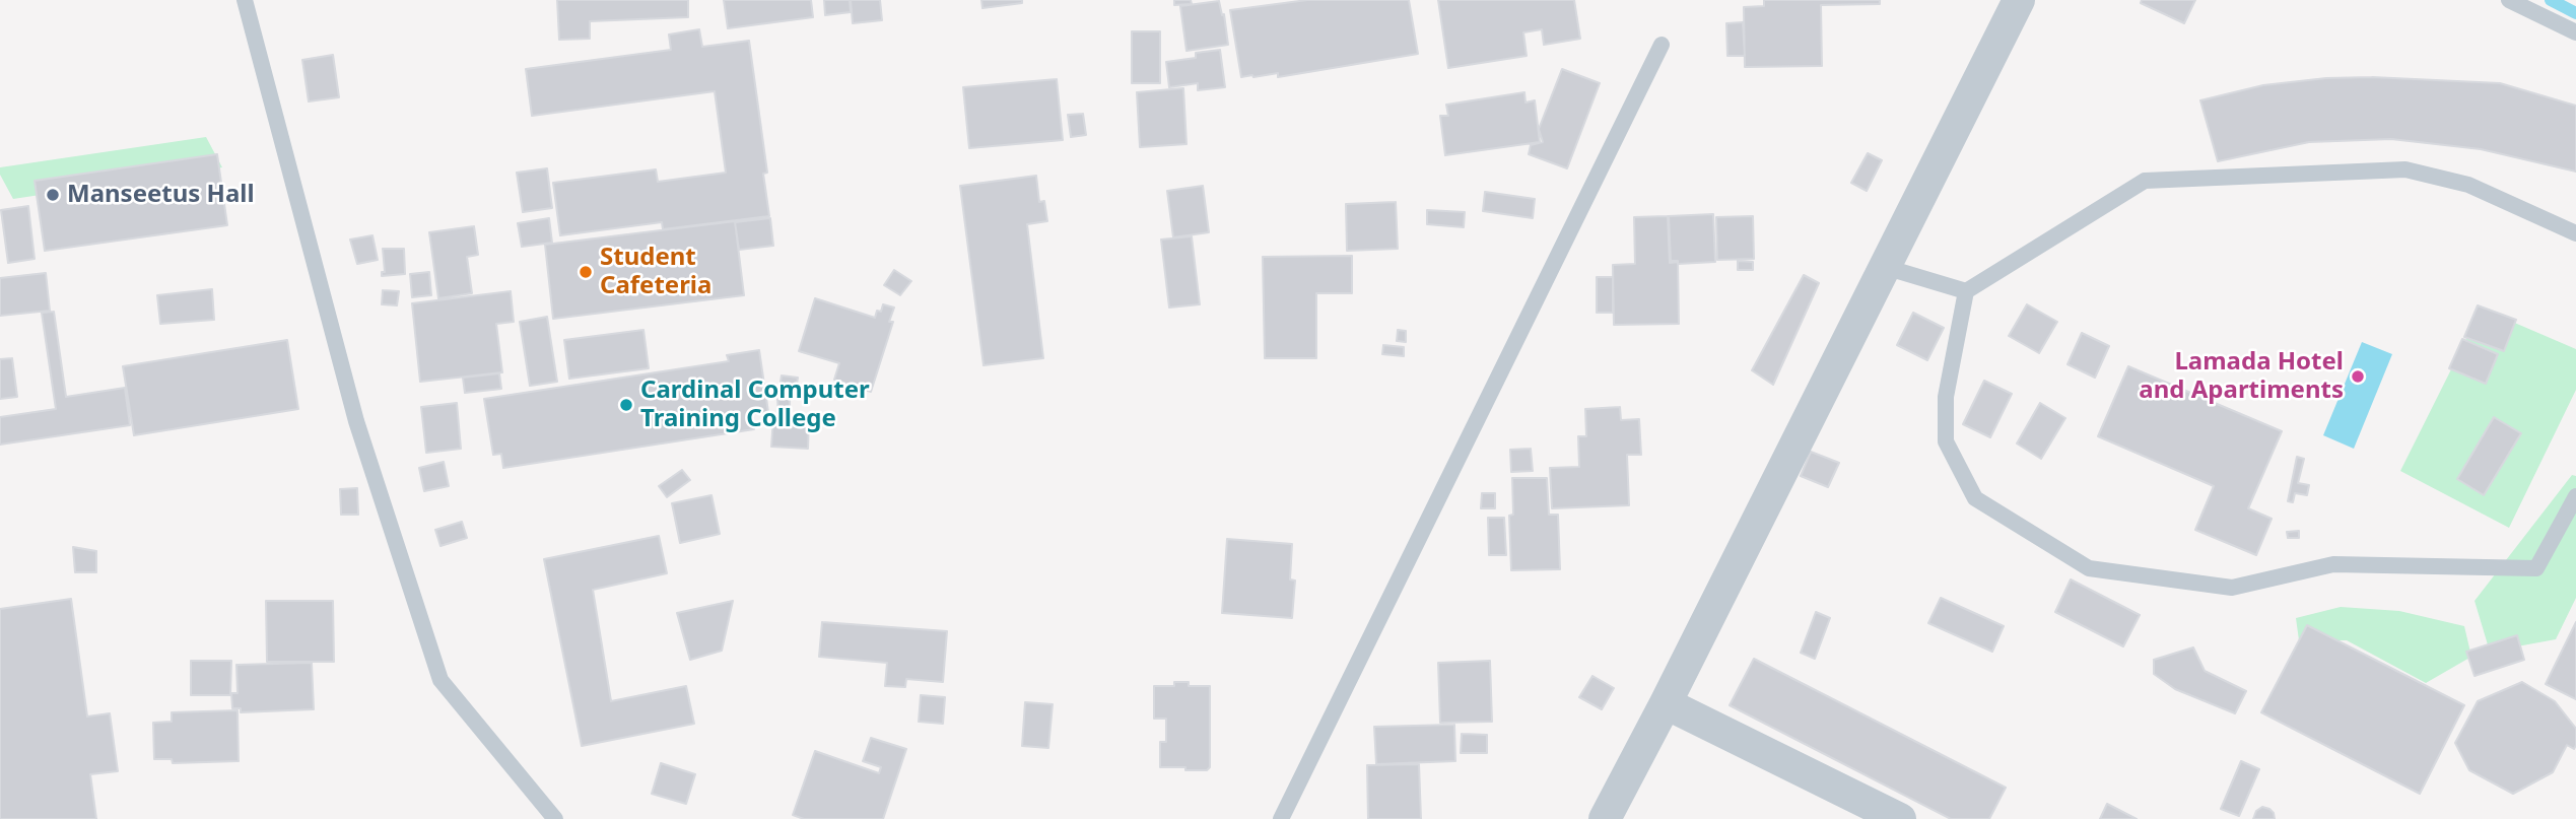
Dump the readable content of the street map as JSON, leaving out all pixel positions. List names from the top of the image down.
{
  "places": [
    "Manseetus Hall",
    "Student Cafeteria",
    "Lamada Hotel and Apartiments",
    "Cardinal Computer Training College"
  ]
}
